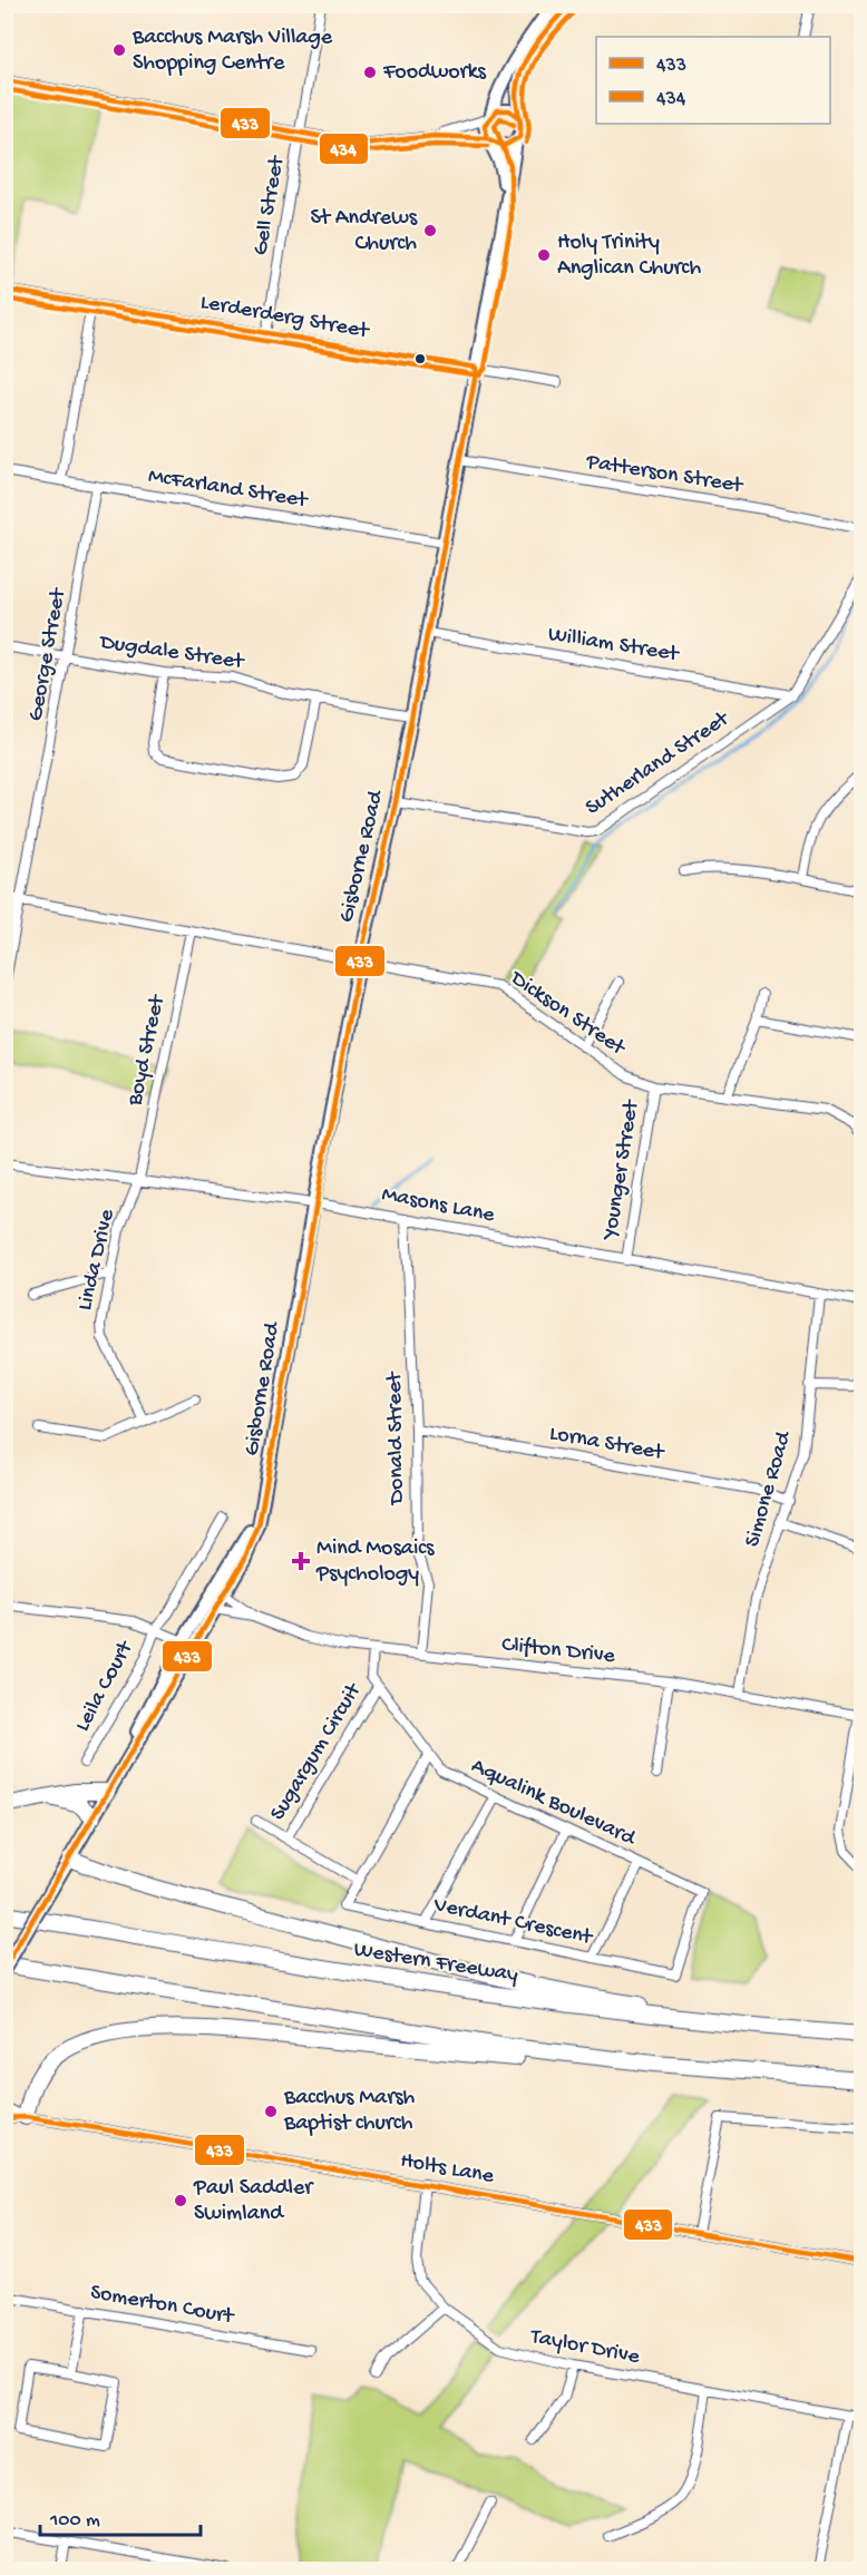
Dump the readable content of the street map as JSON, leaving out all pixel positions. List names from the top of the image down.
{
  "streets": {
    "highway": ["Western Freeway"],
    "main road": ["Gisborne Road"],
    "street": [
      "Gell Street",
      "Lerderderg Street",
      "Patterson Street",
      "McFarland Street",
      "William Street",
      "Dugdale Street",
      "George Street",
      "Sutherland Street",
      "Dickson Street",
      "Boyd Street",
      "Younger Street",
      "Masons Lane",
      "Linda Drive",
      "Donald Street",
      "Lorna Street",
      "Simone Road",
      "Clifton Drive",
      "Leila Court",
      "Sugargum Circuit",
      "Aqualink Boulevard",
      "Verdant Crescent",
      "Holts Lane",
      "Somerton Court",
      "Taylor Drive"
    ]
  },
  "crossings": [
    ["Gell Street", "Lerderderg Street"],
    ["Lerderderg Street", "Gisborne Road"],
    ["Patterson Street", "Gisborne Road"],
    ["McFarland Street", "George Street"],
    ["McFarland Street", "Gisborne Road"],
    ["William Street", "Sutherland Street"],
    ["William Street", "Gisborne Road"],
    ["Dugdale Street", "George Street"],
    ["Dugdale Street", "Gisborne Road"],
    ["George Street", "Dickson Street"],
    ["Sutherland Street", "Gisborne Road"],
    ["Gisborne Road", "Dickson Street"],
    ["Gisborne Road", "Masons Lane"],
    ["Gisborne Road", "Leila Court"],
    ["Dickson Street", "Boyd Street"],
    ["Dickson Street", "Younger Street"],
    ["Boyd Street", "Masons Lane"],
    ["Boyd Street", "Linda Drive"],
    ["Younger Street", "Masons Lane"],
    ["Masons Lane", "Linda Drive"],
    ["Masons Lane", "Donald Street"],
    ["Masons Lane", "Simone Road"],
    ["Donald Street", "Lorna Street"],
    ["Donald Street", "Clifton Drive"],
    ["Lorna Street", "Simone Road"],
    ["Simone Road", "Clifton Drive"],
    ["Clifton Drive", "Aqualink Boulevard"],
    ["Sugargum Circuit", "Aqualink Boulevard"],
    ["Sugargum Circuit", "Verdant Crescent"],
    ["Aqualink Boulevard", "Verdant Crescent"],
    ["Holts Lane", "Taylor Drive"]
  ],
  "places": {
    "other": [
      "Bacchus Marsh Village Shopping Centre",
      "Foodworks",
      "St Andrews Church",
      "Holy Trinity Anglican Church",
      "Bacchus Marsh Baptist church",
      "Paul Saddler Swimland"
    ],
    "health": ["Mind Mosaics Psychology"]
  },
  "lines": ["transit line 433", "transit line 434"],
  "legend": ["433", "434"],
  "scale_bar": "100 m"
}
